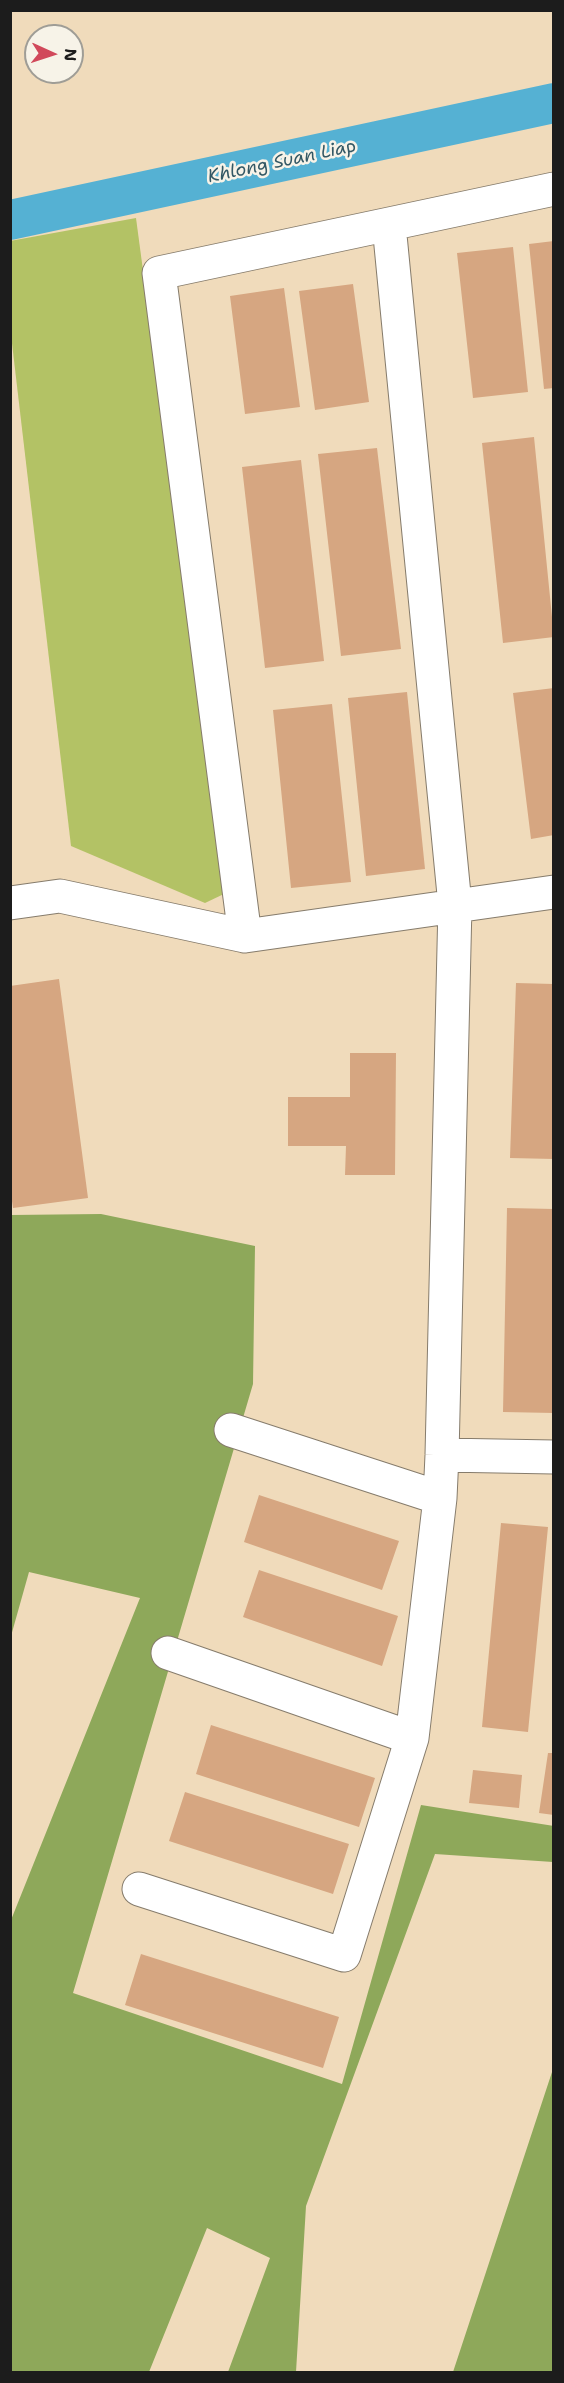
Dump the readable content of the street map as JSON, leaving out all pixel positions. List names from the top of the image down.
{
  "water": ["Khlong Suan Liap"],
  "north": "right"
}
